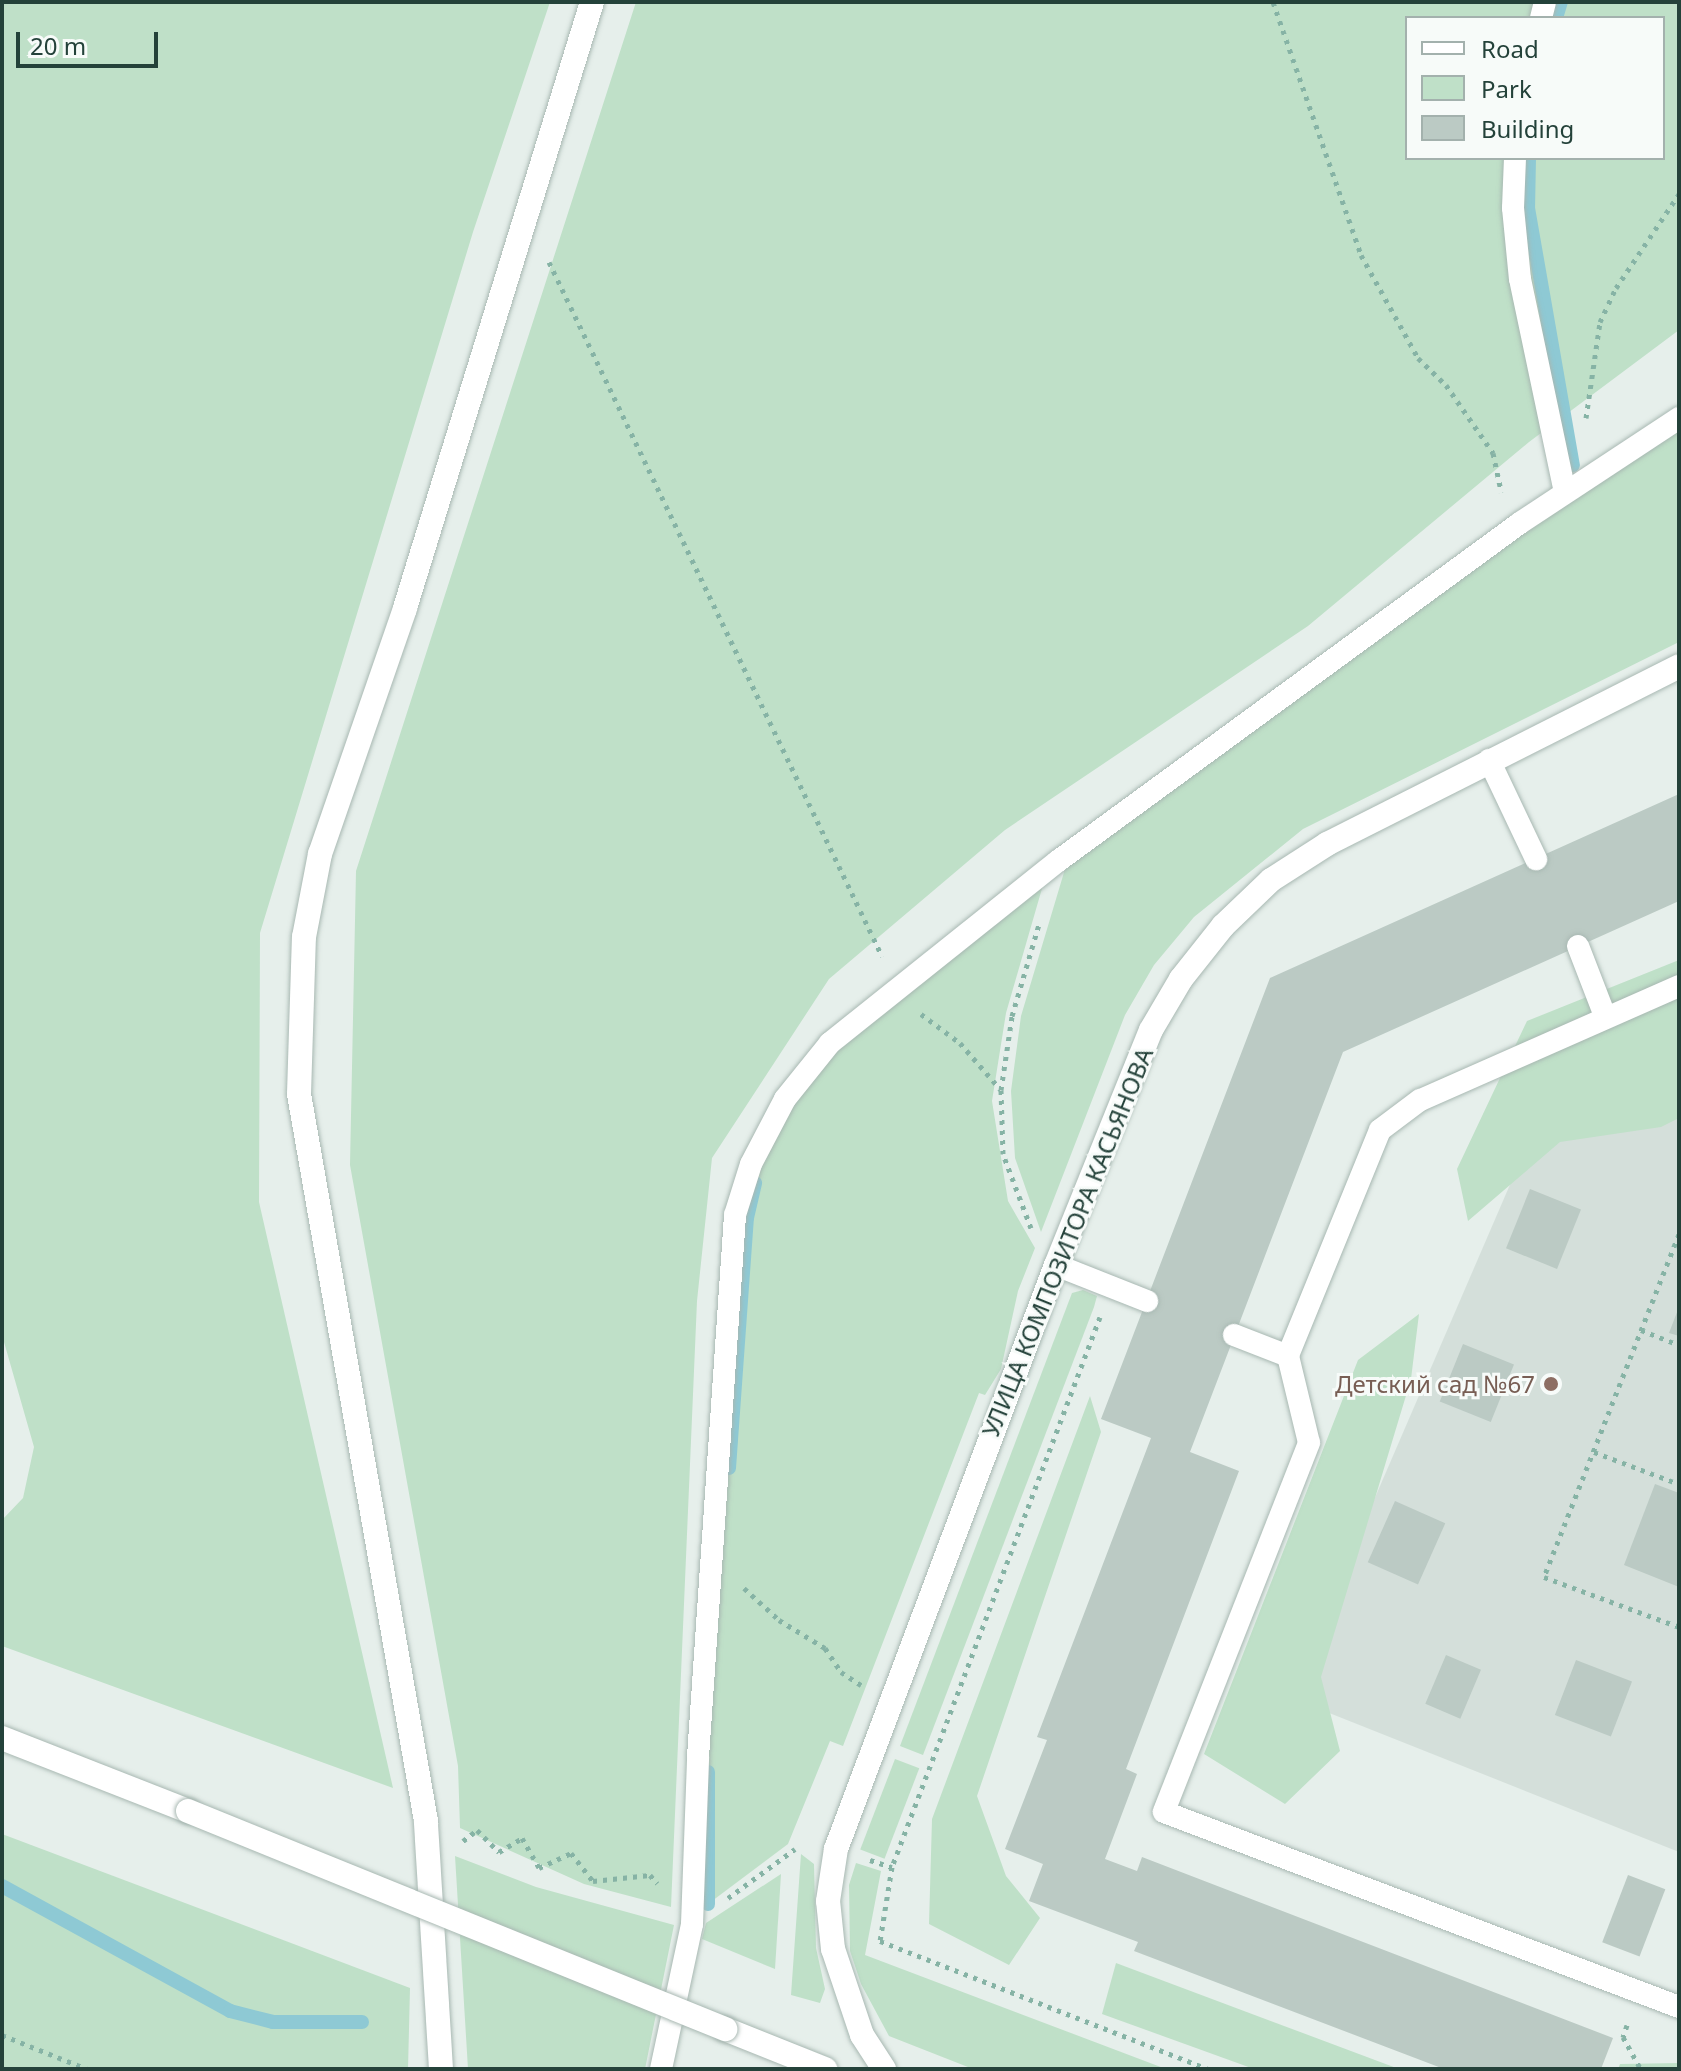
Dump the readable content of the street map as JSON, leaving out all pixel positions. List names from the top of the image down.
{
  "streets": {
    "street": ["УЛИЦА КОМПОЗИТОРА КАСЬЯНОВА"]
  },
  "places": ["Детский сад №67"],
  "legend": ["Road", "Park", "Building"],
  "scale_bar": "20 m"
}
